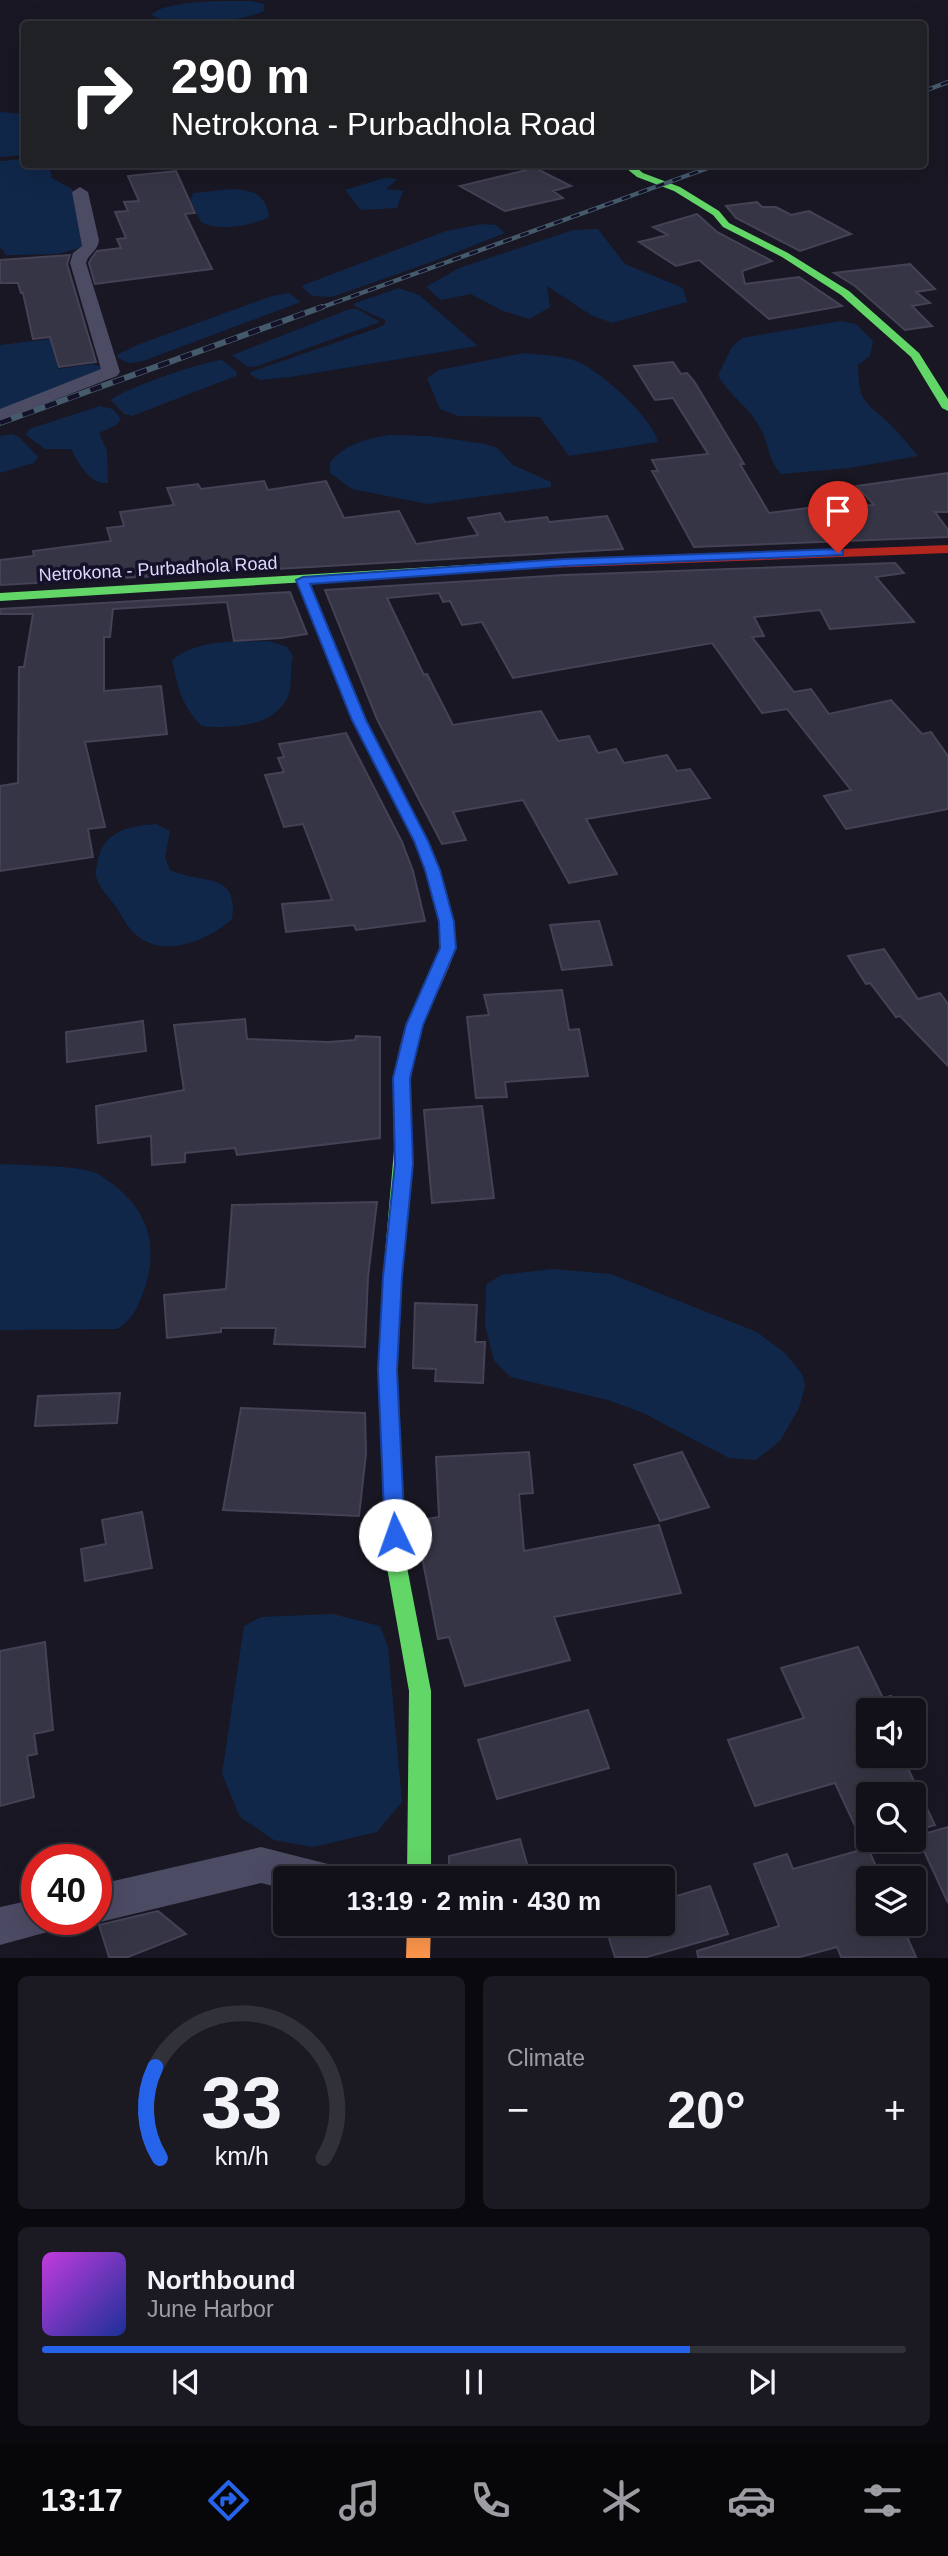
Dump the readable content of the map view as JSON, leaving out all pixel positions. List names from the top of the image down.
{
  "streets": {
    "street": ["Netrokona - Purbadhola Road"]
  },
  "page": {
    "turn": ["290 m", "Netrokona - Purbadhola Road"],
    "limit": "40",
    "trip": "13:19 · 2 min · 430 m",
    "tile": "Climate",
    "heat": ["−", "20°", "+"],
    "song": ["Northbound", "June Harbor"],
    "tabs": "13:17",
    "gauge": ["33", "km/h"]
  }
}
